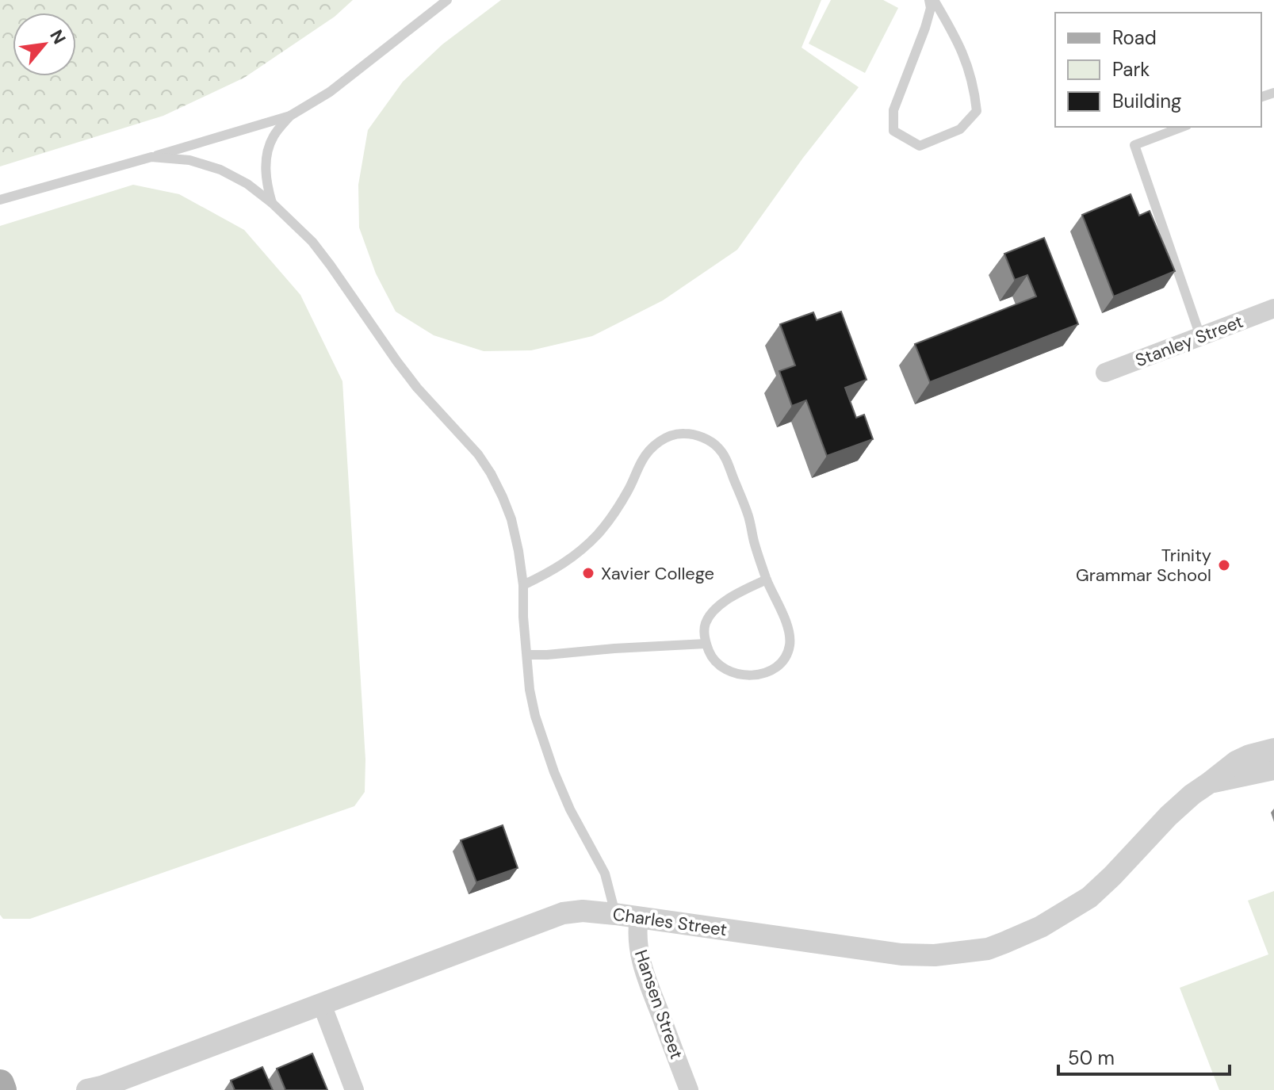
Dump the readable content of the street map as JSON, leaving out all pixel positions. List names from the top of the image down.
{
  "streets": {
    "street": ["Stanley Street", "Charles Street", "Hansen Street"]
  },
  "crossings": [
    ["Charles Street", "Hansen Street"]
  ],
  "places": ["Trinity Grammar School", "Xavier College"],
  "legend": ["Road", "Park", "Building"],
  "scale_bar": "50 m",
  "north": "top right"
}
